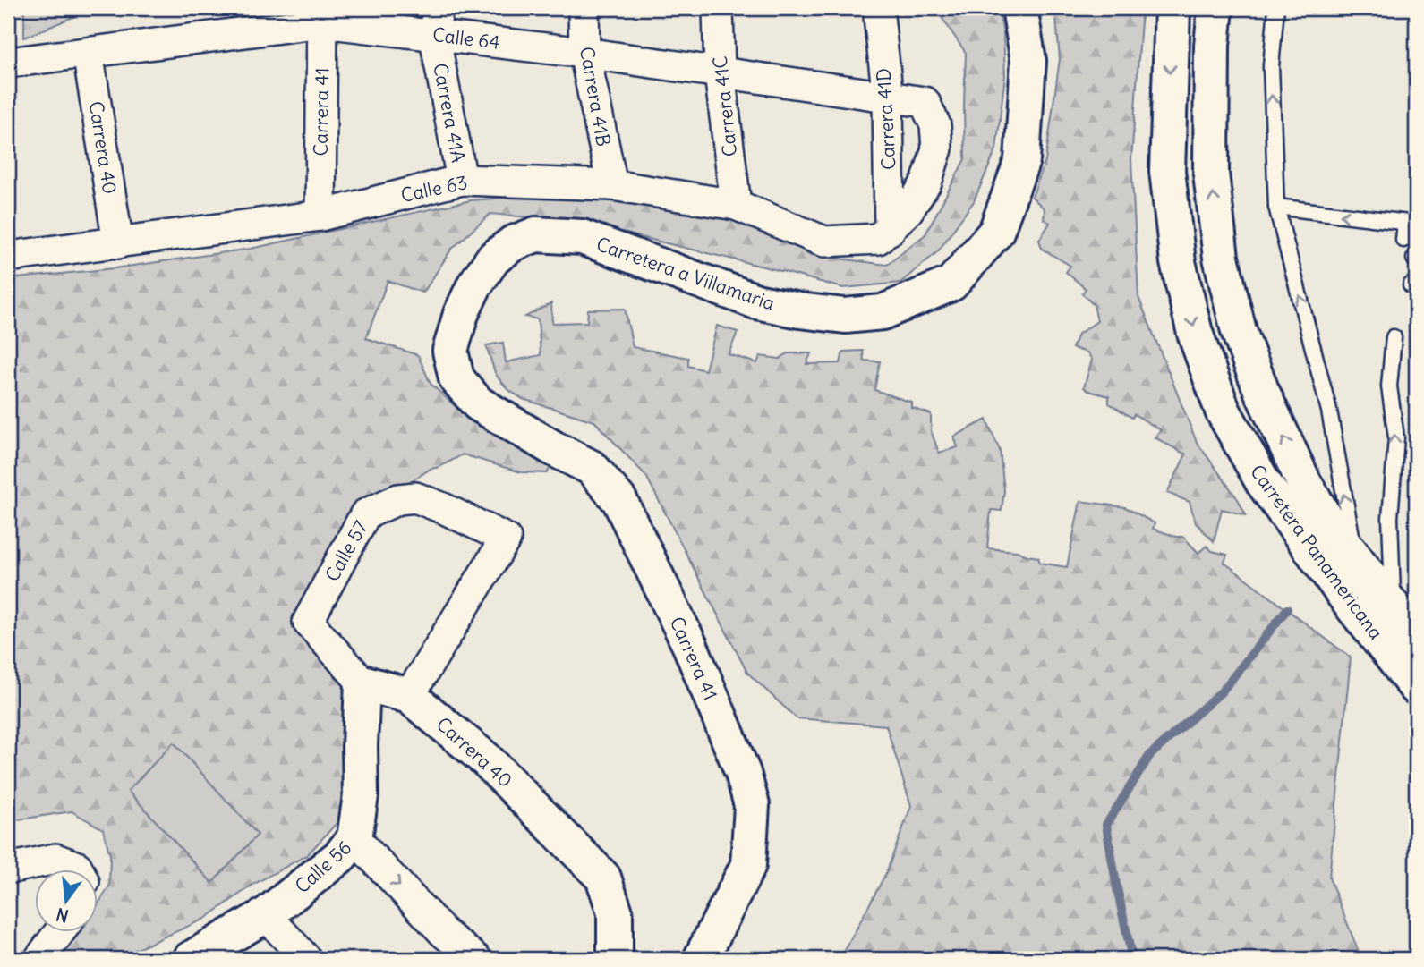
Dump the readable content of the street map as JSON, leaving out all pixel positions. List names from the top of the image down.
{
  "streets": {
    "main road": [
      "Carrera 41",
      "Carrera 40",
      "Carretera a Villamaria",
      "Carretera Panamericana",
      "Calle 56"
    ],
    "street": [
      "Calle 64",
      "Carrera 41B",
      "Carrera 41C",
      "Carrera 41A",
      "Carrera 41D",
      "Calle 63",
      "Calle 57"
    ]
  },
  "crossings": [
    ["Calle 64", "Carrera 41B"],
    ["Calle 64", "Carrera 41C"],
    ["Calle 64", "Carrera 41"],
    ["Calle 64", "Carrera 41A"],
    ["Calle 64", "Carrera 41D"],
    ["Calle 64", "Carrera 40"],
    ["Calle 64", "Calle 63"],
    ["Carrera 41B", "Calle 63"],
    ["Carrera 41C", "Calle 63"],
    ["Carrera 41", "Calle 63"],
    ["Carrera 41", "Carretera a Villamaria"],
    ["Carrera 41A", "Calle 63"],
    ["Carrera 41D", "Calle 63"],
    ["Carrera 40", "Calle 63"],
    ["Carrera 40", "Calle 57"],
    ["Carrera 40", "Calle 56"],
    ["Calle 57", "Calle 56"]
  ],
  "north": "bottom"
}
